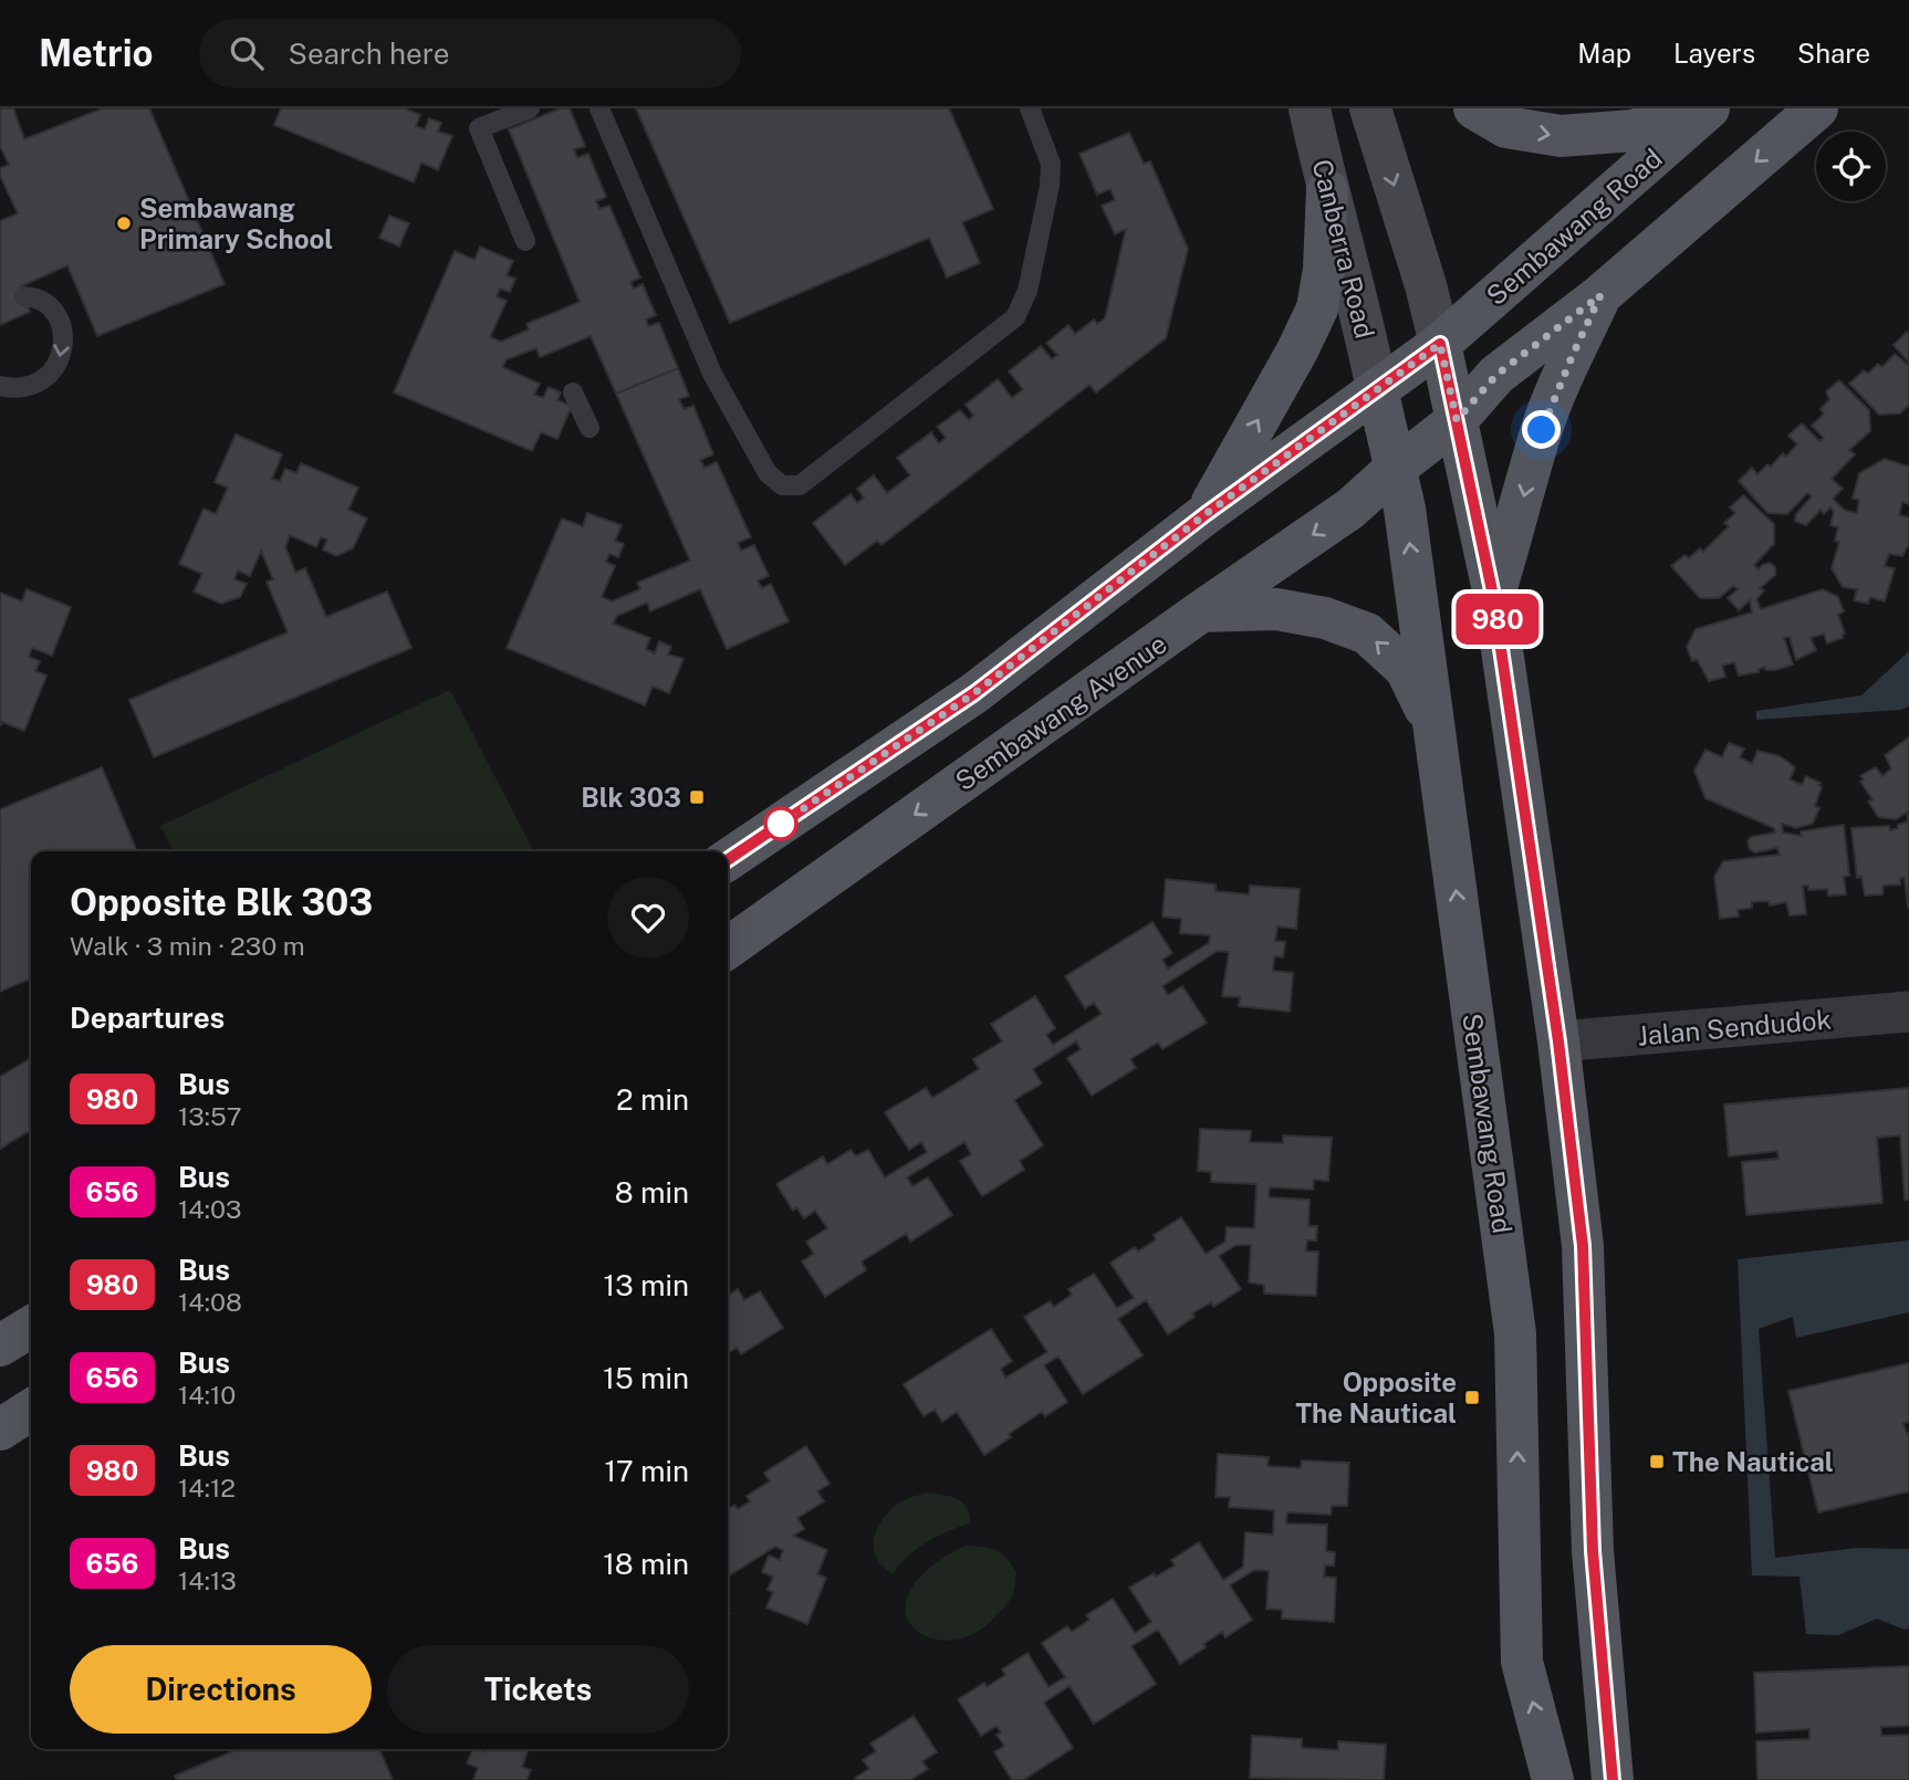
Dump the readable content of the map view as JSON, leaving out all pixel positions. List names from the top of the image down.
{
  "streets": {
    "main road": ["Sembawang Road", "Canberra Road", "Sembawang Avenue"],
    "street": ["Jalan Sendudok"]
  },
  "crossings": [
    ["Sembawang Road", "Canberra Road"],
    ["Sembawang Road", "Sembawang Avenue"]
  ],
  "places": {
    "other": ["Sembawang Primary School"],
    "transit": ["Blk 303", "Opposite The Nautical", "The Nautical"]
  },
  "lines": ["bus line 980"],
  "page": {
    "header": "Metrio",
    "search": "Search here",
    "nav": ["Map", "Layers", "Share"],
    "on_map": "980",
    "heading": [
      ["Opposite Blk 303", "Walk · 3 min · 230 m"],
      "Departures"
    ],
    "list": [
      {
        "mark": "980",
        "name": "Bus",
        "note": "13:57",
        "value": "2 min"
      },
      {
        "mark": "656",
        "name": "Bus",
        "note": "14:03",
        "value": "8 min"
      },
      {
        "mark": "980",
        "name": "Bus",
        "note": "14:08",
        "value": "13 min"
      },
      {
        "mark": "656",
        "name": "Bus",
        "note": "14:10",
        "value": "15 min"
      },
      {
        "mark": "980",
        "name": "Bus",
        "note": "14:12",
        "value": "17 min"
      },
      {
        "mark": "656",
        "name": "Bus",
        "note": "14:13",
        "value": "18 min"
      }
    ],
    "buttons": ["Directions", "Tickets"]
  }
}
